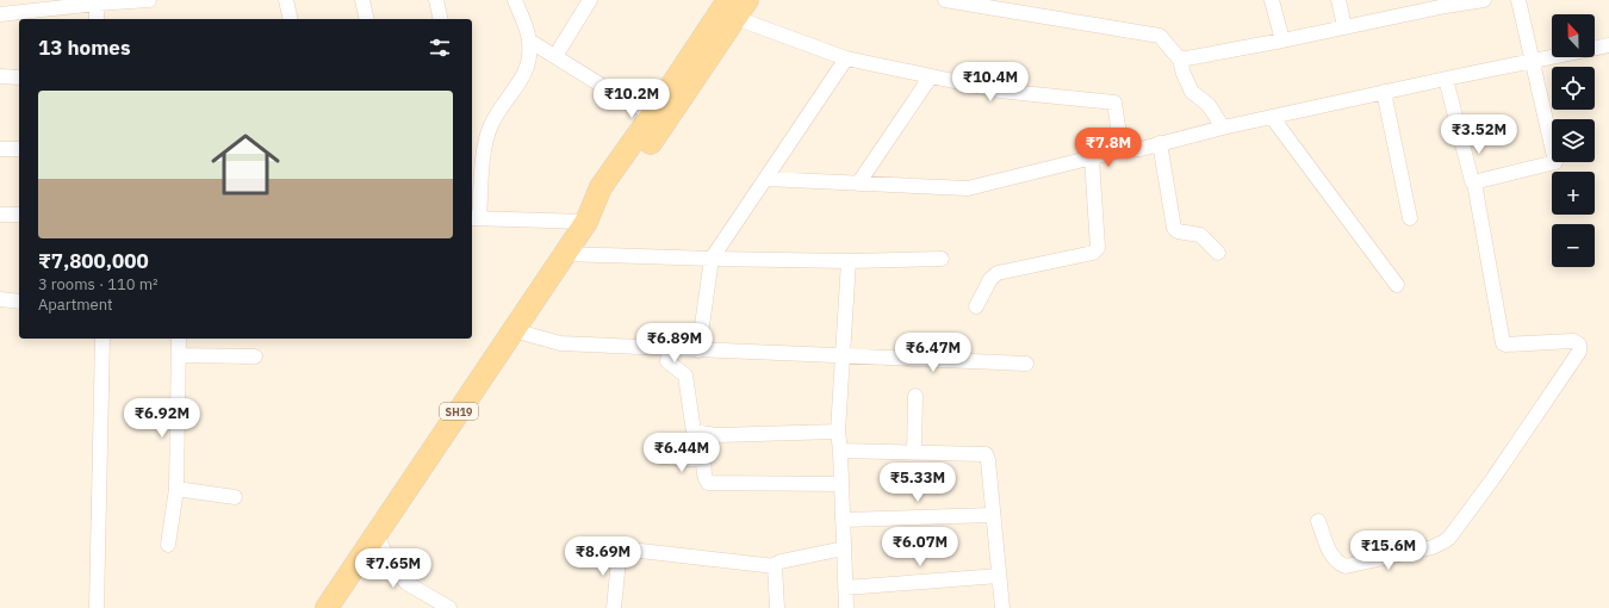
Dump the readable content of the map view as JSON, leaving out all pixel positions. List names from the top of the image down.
{
  "streets": {
    "main road": ["SH19"]
  },
  "north": "top",
  "page": {
    "map_buttons": ["+", "−"],
    "heading": "13 homes",
    "price": [
      "₹10.4M",
      "₹10.2M",
      "₹3.52M",
      "₹7.8M",
      "₹6.89M",
      "₹6.47M",
      "₹6.92M",
      "₹6.44M",
      "₹5.33M",
      "₹6.07M",
      "₹15.6M",
      "₹8.69M",
      "₹7.65M"
    ],
    "list": [
      {
        "name": "₹7,800,000",
        "note": "3 rooms · 110 m² · Apartment"
      }
    ]
  }
}
